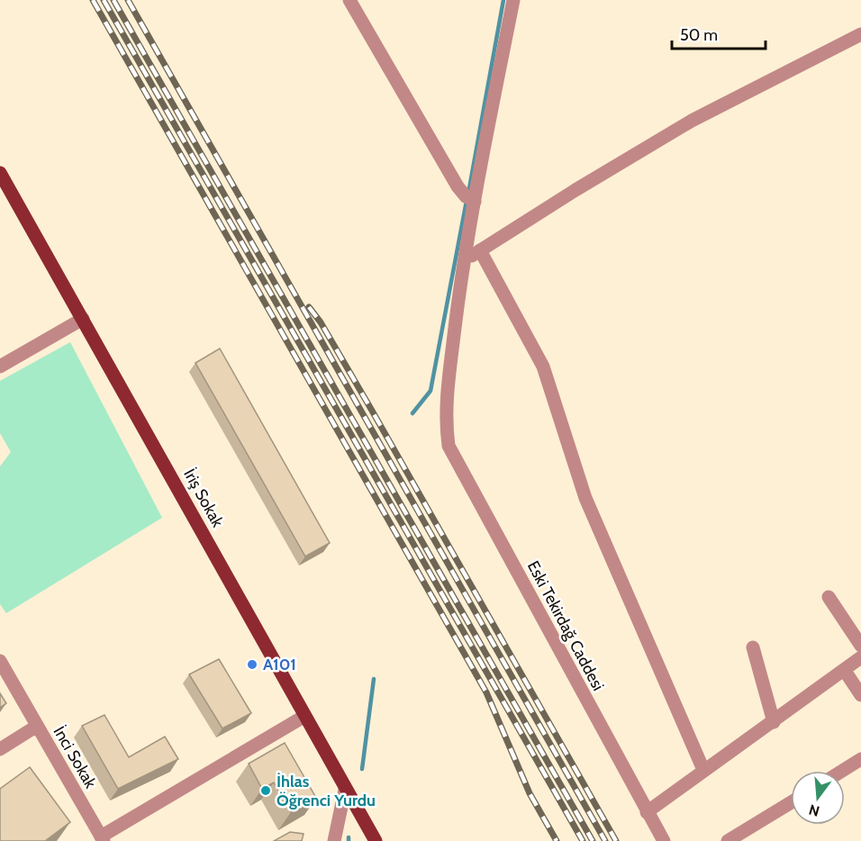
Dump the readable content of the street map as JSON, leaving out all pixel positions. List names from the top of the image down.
{
  "streets": {
    "main road": ["İriş Sokak"],
    "street": ["Eski Tekirdağ Caddesi", "İnci Sokak"]
  },
  "places": ["A101", "İhlas Öğrenci Yurdu"],
  "scale_bar": "50 m",
  "north": "bottom"
}
